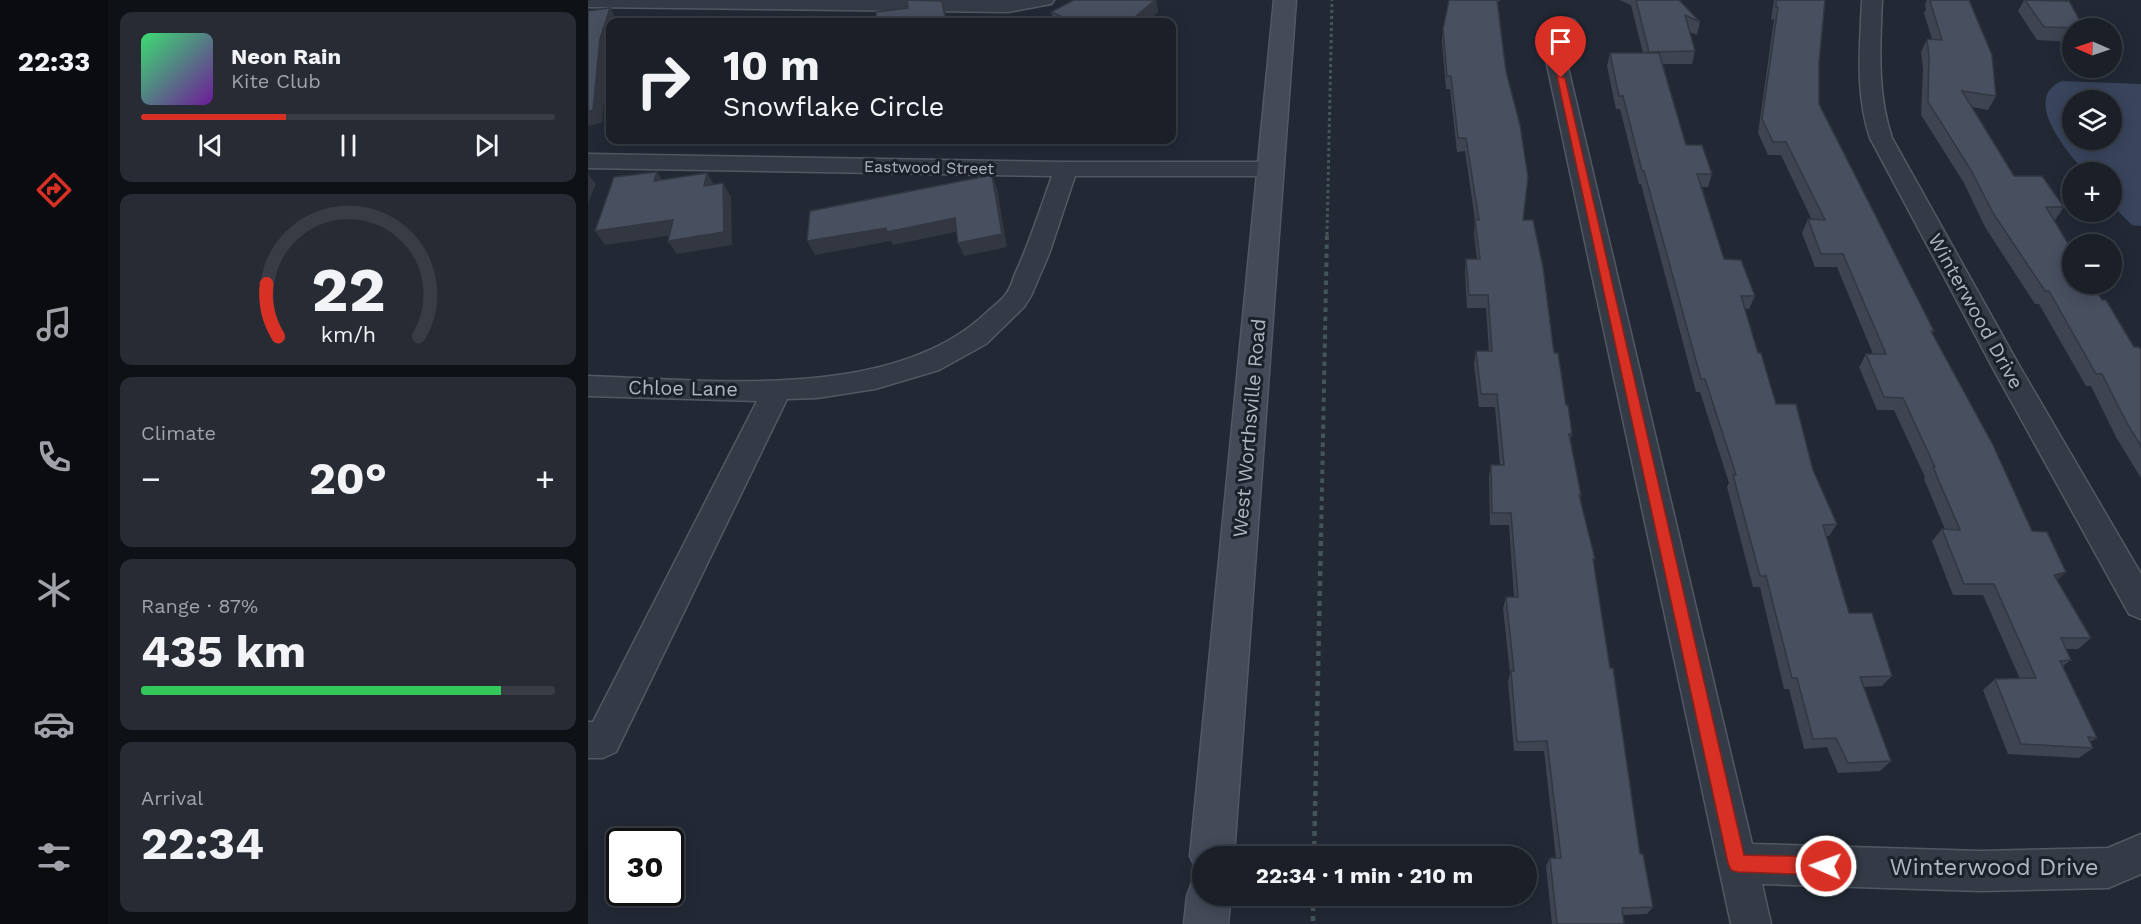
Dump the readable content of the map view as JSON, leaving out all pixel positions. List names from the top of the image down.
{
  "streets": {
    "main road": ["West Worthsville Road"],
    "street": ["Eastwood Street", "Winterwood Drive", "Chloe Lane"]
  },
  "crossings": [
    ["Eastwood Street", "Chloe Lane"],
    ["Eastwood Street", "West Worthsville Road"]
  ],
  "north": "left",
  "page": {
    "tabs": "22:33",
    "map_buttons": ["+", "−"],
    "turn": ["10 m", "Snowflake Circle"],
    "song": ["Neon Rain", "Kite Club"],
    "tile": [
      "Climate",
      ["Range · 87%", "435 km"],
      ["Arrival", "22:34"]
    ],
    "heat": ["−", "20°", "+"],
    "limit": "30",
    "trip": "22:34 · 1 min · 210 m",
    "gauge": ["22", "km/h"]
  }
}
